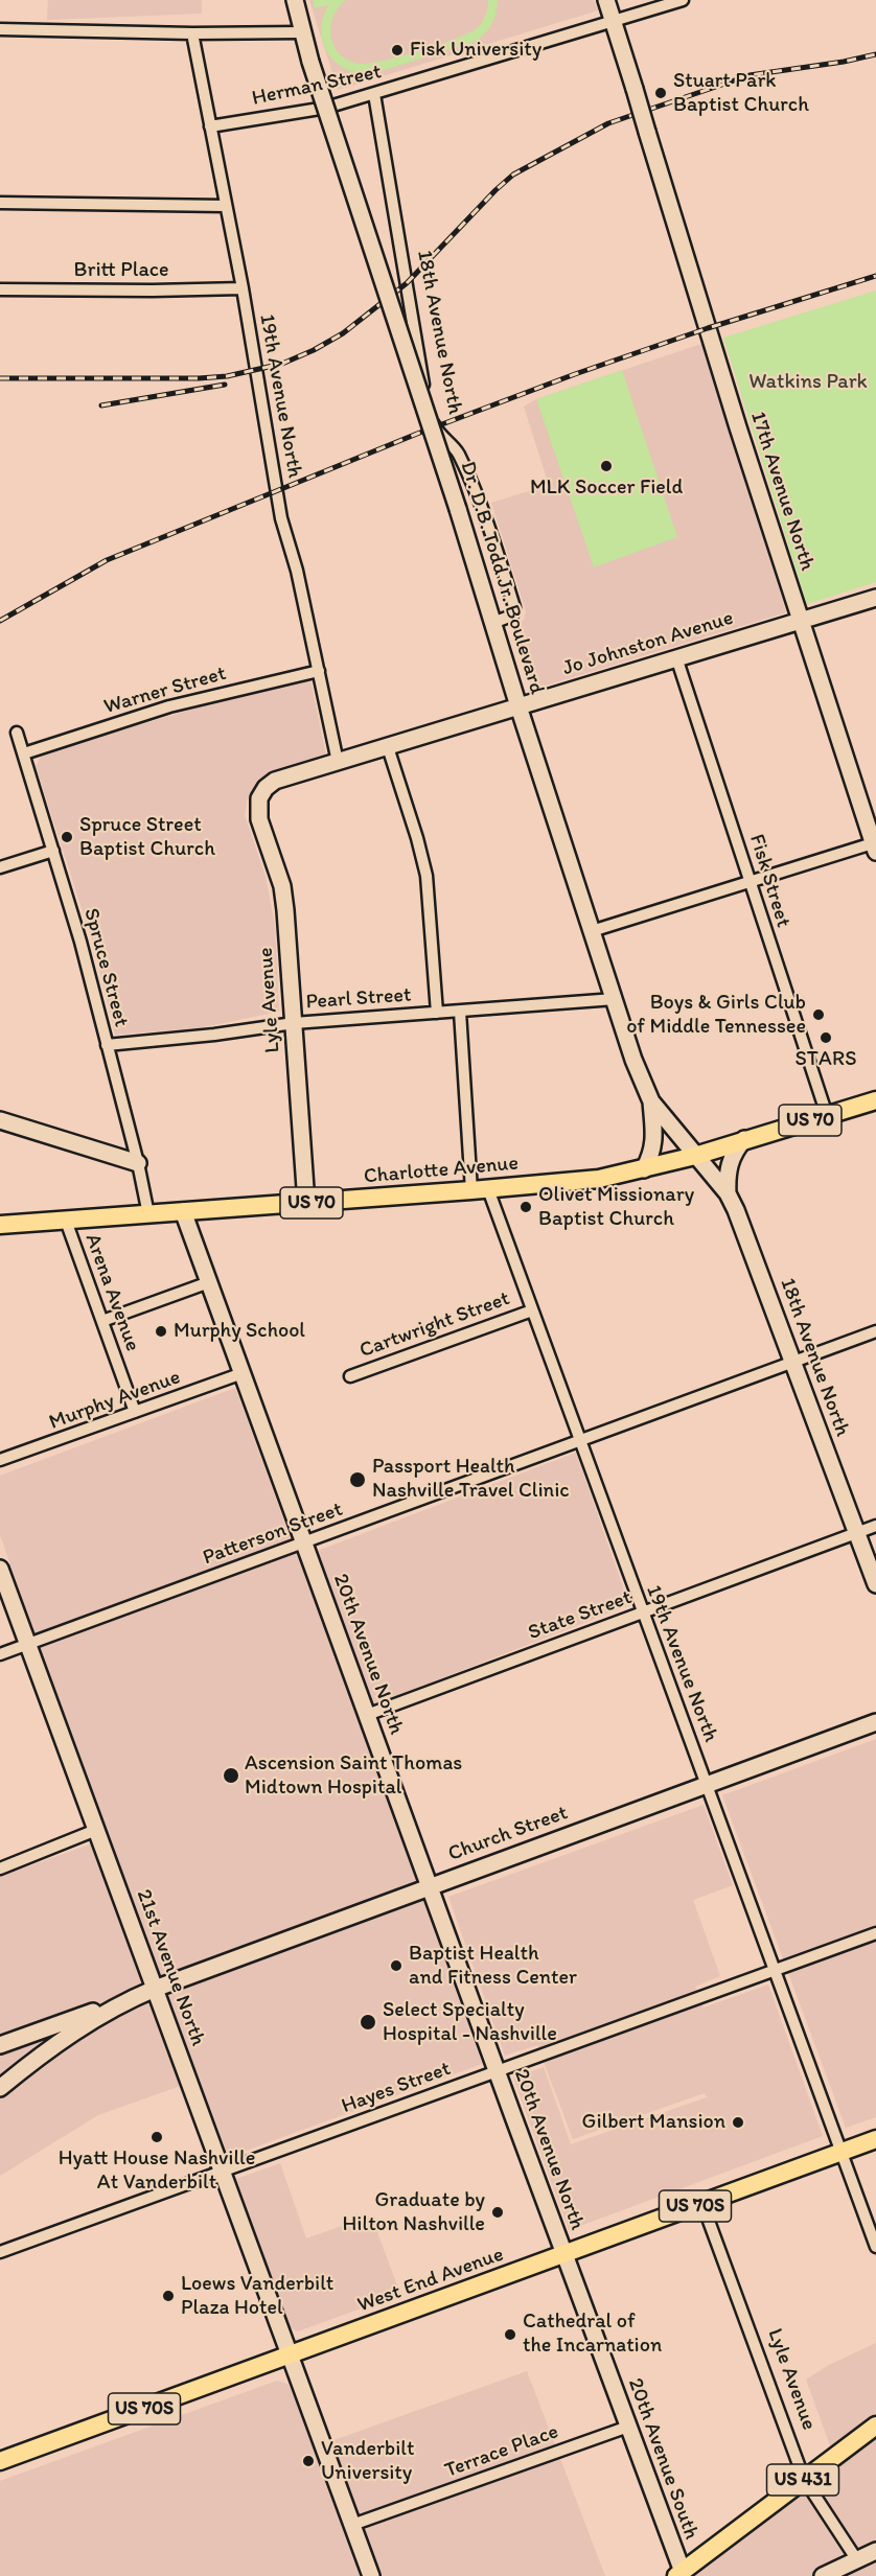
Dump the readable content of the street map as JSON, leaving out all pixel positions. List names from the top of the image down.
{
  "streets": {
    "main road": [
      "18th Avenue North",
      "17th Avenue North",
      "Dr. D.B. Todd Jr. Boulevard",
      "Jo Johnston Avenue",
      "Lyle Avenue",
      "US 70",
      "Charlotte Avenue",
      "20th Avenue North",
      "Church Street",
      "21st Avenue North",
      "US 70S",
      "West End Avenue",
      "20th Avenue South",
      "US 431"
    ],
    "street": [
      "Herman Street",
      "Britt Place",
      "19th Avenue North",
      "Warner Street",
      "Fisk Street",
      "Spruce Street",
      "Pearl Street",
      "Arena Avenue",
      "Cartwright Street",
      "Murphy Avenue",
      "Patterson Street",
      "State Street",
      "Hayes Street",
      "Terrace Place"
    ]
  },
  "crossings": [
    ["Herman Street", "18th Avenue North"],
    ["Herman Street", "19th Avenue North"],
    ["Herman Street", "17th Avenue North"],
    ["Britt Place", "19th Avenue North"],
    ["18th Avenue North", "Dr. D.B. Todd Jr. Boulevard"],
    ["18th Avenue North", "Charlotte Avenue"],
    ["18th Avenue North", "Patterson Street"],
    ["18th Avenue North", "State Street"],
    ["19th Avenue North", "Jo Johnston Avenue"],
    ["19th Avenue North", "Warner Street"],
    ["19th Avenue North", "Pearl Street"],
    ["19th Avenue North", "Charlotte Avenue"],
    ["19th Avenue North", "Cartwright Street"],
    ["19th Avenue North", "Patterson Street"],
    ["19th Avenue North", "State Street"],
    ["19th Avenue North", "Church Street"],
    ["19th Avenue North", "Hayes Street"],
    ["19th Avenue North", "West End Avenue"],
    ["17th Avenue North", "Jo Johnston Avenue"],
    ["Dr. D.B. Todd Jr. Boulevard", "Jo Johnston Avenue"],
    ["Dr. D.B. Todd Jr. Boulevard", "Pearl Street"],
    ["Dr. D.B. Todd Jr. Boulevard", "Charlotte Avenue"],
    ["Jo Johnston Avenue", "Fisk Street"],
    ["Jo Johnston Avenue", "Lyle Avenue"],
    ["Warner Street", "Spruce Street"],
    ["Fisk Street", "Charlotte Avenue"],
    ["Spruce Street", "Pearl Street"],
    ["Spruce Street", "Charlotte Avenue"],
    ["Pearl Street", "Lyle Avenue"],
    ["Lyle Avenue", "Charlotte Avenue"],
    ["Lyle Avenue", "West End Avenue"],
    ["Lyle Avenue", "US 431"],
    ["Charlotte Avenue", "Arena Avenue"],
    ["Charlotte Avenue", "20th Avenue North"],
    ["Arena Avenue", "Murphy Avenue"],
    ["Murphy Avenue", "20th Avenue North"],
    ["Patterson Street", "20th Avenue North"],
    ["Patterson Street", "21st Avenue North"],
    ["State Street", "20th Avenue North"],
    ["20th Avenue North", "Church Street"],
    ["20th Avenue North", "Hayes Street"],
    ["20th Avenue North", "West End Avenue"],
    ["20th Avenue North", "20th Avenue South"],
    ["Church Street", "21st Avenue North"],
    ["21st Avenue North", "Hayes Street"],
    ["21st Avenue North", "West End Avenue"],
    ["21st Avenue North", "Terrace Place"],
    ["West End Avenue", "20th Avenue South"],
    ["Terrace Place", "20th Avenue South"],
    ["20th Avenue South", "US 431"]
  ],
  "parks": ["Watkins Park"],
  "places": [
    "Fisk University",
    "Stuart Park Baptist Church",
    "MLK Soccer Field",
    "Spruce Street Baptist Church",
    "Boys & Girls Club of Middle Tennessee",
    "STARS",
    "Olivet Missionary Baptist Church",
    "Murphy School",
    "Passport Health Nashville Travel Clinic",
    "Ascension Saint Thomas Midtown Hospital",
    "Baptist Health and Fitness Center",
    "Select Specialty Hospital - Nashville",
    "Gilbert Mansion",
    "Hyatt House Nashville At Vanderbilt",
    "Graduate by Hilton Nashville",
    "Loews Vanderbilt Plaza Hotel",
    "Cathedral of the Incarnation",
    "Vanderbilt University"
  ]
}
